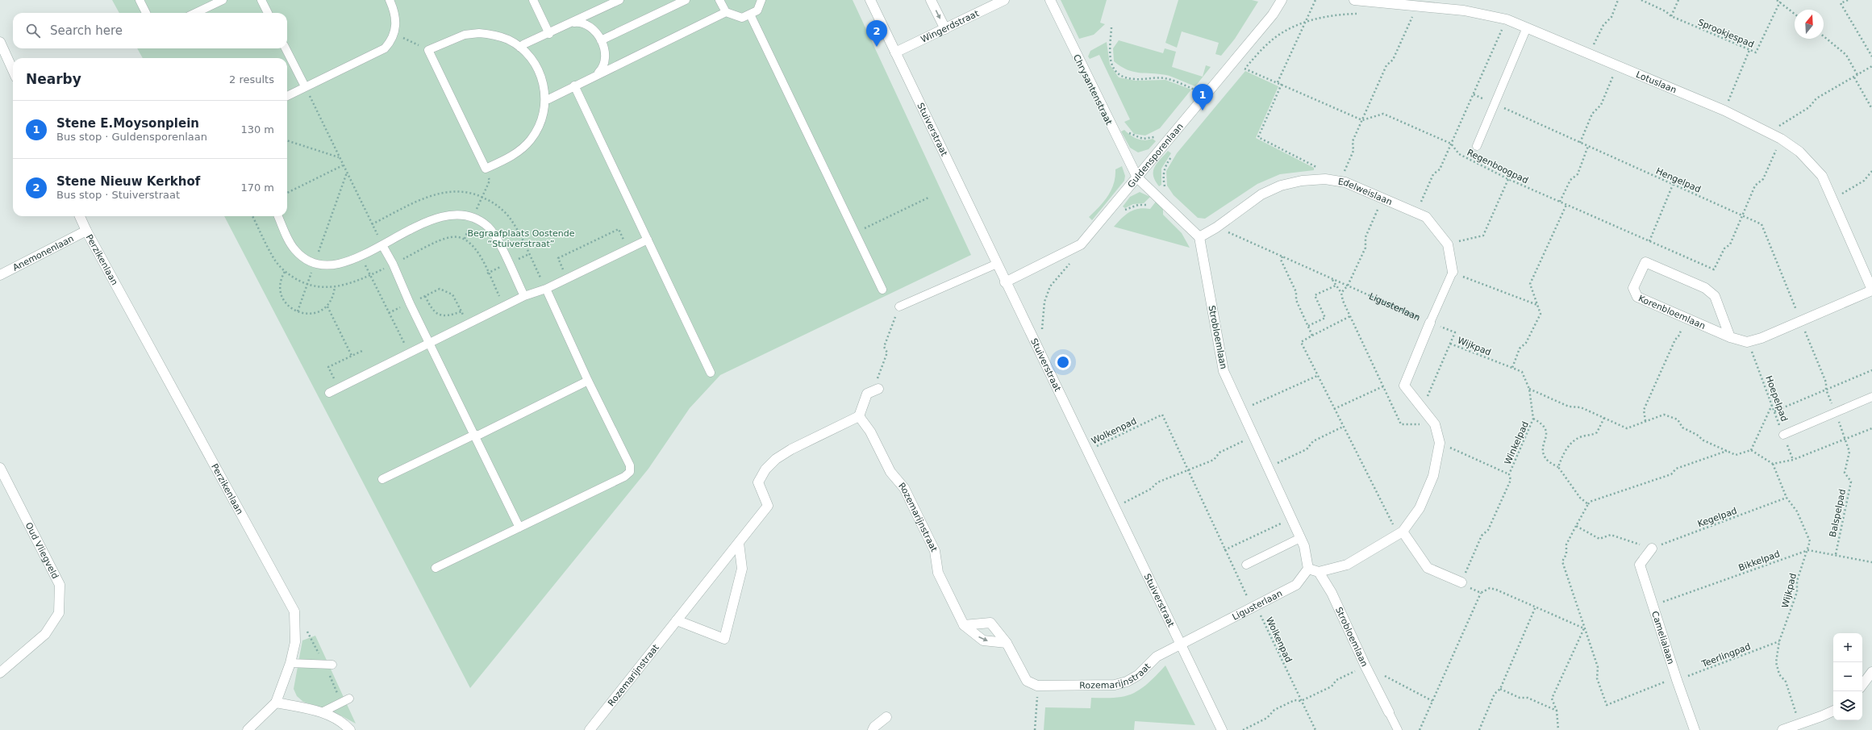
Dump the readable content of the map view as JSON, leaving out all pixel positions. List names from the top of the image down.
{
  "streets": {
    "street": [
      "Wingerdstraat",
      "Lotuslaan",
      "Chrysantenstraat",
      "Stuiverstraat",
      "Guldensporenlaan",
      "Edelweislaan",
      "Anemonenlaan",
      "Perzikenlaan",
      "Ligusterlaan",
      "Korenbloemlaan",
      "Strobloemlaan",
      "Rozemarijnstraat",
      "Oud Vliegveld",
      "Camelialaan"
    ],
    "path": [
      "Sprookjespad",
      "Regenboogpad",
      "Hengelpad",
      "Wijkpad",
      "Hoepelpad",
      "Wolkenpad",
      "Winkelpad",
      "Balspelpad",
      "Kegelpad",
      "Bikkelpad",
      "Teerlingpad"
    ]
  },
  "crossings": [
    ["Wingerdstraat", "Stuiverstraat"],
    ["Chrysantenstraat", "Guldensporenlaan"],
    ["Stuiverstraat", "Guldensporenlaan"],
    ["Stuiverstraat", "Ligusterlaan"],
    ["Stuiverstraat", "Wolkenpad"],
    ["Stuiverstraat", "Rozemarijnstraat"],
    ["Regenboogpad", "Hengelpad"],
    ["Edelweislaan", "Ligusterlaan"],
    ["Edelweislaan", "Strobloemlaan"],
    ["Anemonenlaan", "Perzikenlaan"],
    ["Ligusterlaan", "Strobloemlaan"],
    ["Ligusterlaan", "Wijkpad"],
    ["Ligusterlaan", "Wolkenpad"],
    ["Ligusterlaan", "Rozemarijnstraat"],
    ["Korenbloemlaan", "Hoepelpad"],
    ["Wijkpad", "Winkelpad"],
    ["Wijkpad", "Kegelpad"],
    ["Wijkpad", "Bikkelpad"],
    ["Wijkpad", "Teerlingpad"],
    ["Balspelpad", "Bikkelpad"],
    ["Kegelpad", "Camelialaan"],
    ["Bikkelpad", "Camelialaan"],
    ["Camelialaan", "Teerlingpad"]
  ],
  "parks": ["Begraafplaats Oostende “Stuiverstraat”"],
  "north": "top",
  "page": {
    "search": "Search here",
    "pins": ["2", "1"],
    "heading": ["Nearby", "2 results"],
    "list": [
      {
        "mark": "1",
        "name": "Stene E.Moysonplein",
        "note": "Bus stop · Guldensporenlaan",
        "value": "130 m"
      },
      {
        "mark": "2",
        "name": "Stene Nieuw Kerkhof",
        "note": "Bus stop · Stuiverstraat",
        "value": "170 m"
      }
    ],
    "map_buttons": ["+", "−"]
  }
}
